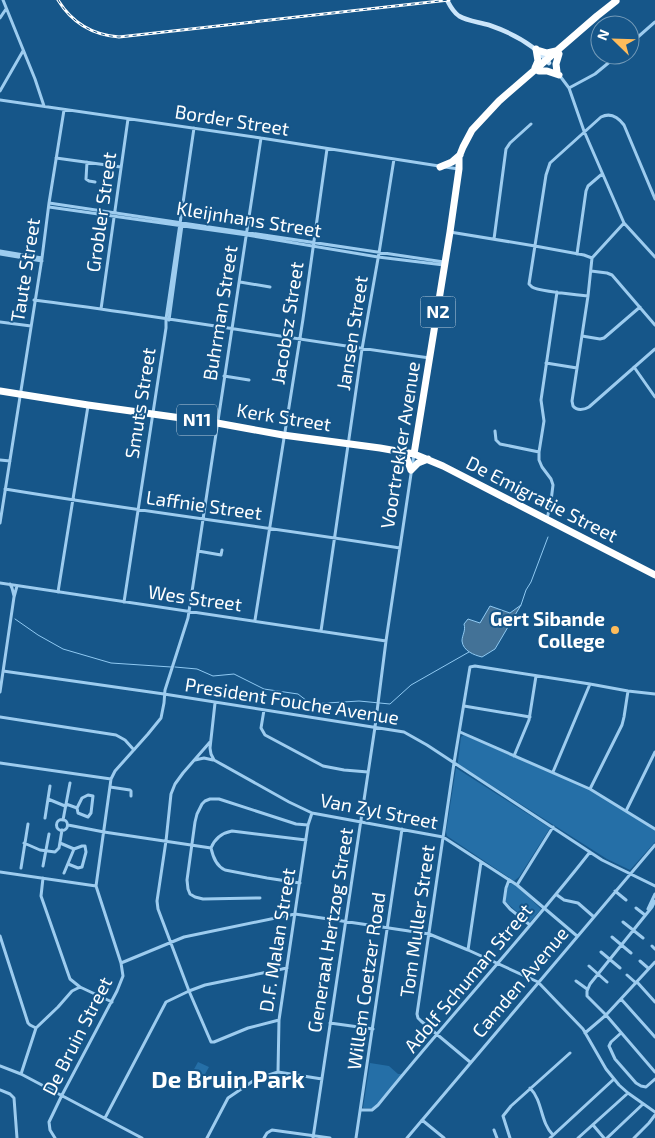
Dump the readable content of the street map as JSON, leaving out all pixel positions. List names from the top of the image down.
{
  "streets": {
    "highway": [
      "N2",
      "Kerk Street",
      "N11",
      "Voortrekker Avenue",
      "De Emigratie Street"
    ],
    "street": [
      "Border Street",
      "Grobler Street",
      "Kleijnhans Street",
      "Taute Street",
      "Buhrman Street",
      "Jacobsz Street",
      "Jansen Street",
      "Smuts Street",
      "Laffnie Street",
      "Wes Street",
      "President Fouche Avenue",
      "Van Zyl Street",
      "Tom Muller Street",
      "Generaal Hertzog Street",
      "D.F. Malan Street",
      "Adolf Schuman Street",
      "Willem Coetzer Road",
      "Camden Avenue",
      "De Bruin Street"
    ]
  },
  "crossings": [
    ["Border Street", "Grobler Street"],
    ["Border Street", "Taute Street"],
    ["Border Street", "N2"],
    ["Border Street", "Buhrman Street"],
    ["Border Street", "Jacobsz Street"],
    ["Border Street", "Jansen Street"],
    ["Border Street", "Smuts Street"],
    ["Border Street", "Voortrekker Avenue"],
    ["Grobler Street", "Kleijnhans Street"],
    ["Kleijnhans Street", "Taute Street"],
    ["Kleijnhans Street", "Buhrman Street"],
    ["Kleijnhans Street", "Jacobsz Street"],
    ["Kleijnhans Street", "Jansen Street"],
    ["Kleijnhans Street", "Smuts Street"],
    ["Kleijnhans Street", "Voortrekker Avenue"],
    ["Taute Street", "Kerk Street"],
    ["Taute Street", "Laffnie Street"],
    ["N2", "Voortrekker Avenue"],
    ["Buhrman Street", "Kerk Street"],
    ["Buhrman Street", "Laffnie Street"],
    ["Buhrman Street", "Wes Street"],
    ["Buhrman Street", "De Bruin Street"],
    ["Jacobsz Street", "Kerk Street"],
    ["Jacobsz Street", "Laffnie Street"],
    ["Jacobsz Street", "Wes Street"],
    ["Jansen Street", "Kerk Street"],
    ["Jansen Street", "Laffnie Street"],
    ["Jansen Street", "Wes Street"],
    ["Smuts Street", "Kerk Street"],
    ["Smuts Street", "Laffnie Street"],
    ["Smuts Street", "Wes Street"],
    ["Kerk Street", "Voortrekker Avenue"],
    ["Kerk Street", "De Emigratie Street"],
    ["Voortrekker Avenue", "De Emigratie Street"],
    ["Voortrekker Avenue", "Laffnie Street"],
    ["Voortrekker Avenue", "Wes Street"],
    ["Voortrekker Avenue", "President Fouche Avenue"],
    ["Voortrekker Avenue", "Generaal Hertzog Street"],
    ["Wes Street", "De Bruin Street"],
    ["President Fouche Avenue", "Tom Muller Street"],
    ["President Fouche Avenue", "Generaal Hertzog Street"],
    ["President Fouche Avenue", "Adolf Schuman Street"],
    ["President Fouche Avenue", "Camden Avenue"],
    ["President Fouche Avenue", "De Bruin Street"],
    ["Van Zyl Street", "Tom Muller Street"],
    ["Van Zyl Street", "Generaal Hertzog Street"],
    ["Van Zyl Street", "D.F. Malan Street"],
    ["Van Zyl Street", "Adolf Schuman Street"],
    ["Van Zyl Street", "Willem Coetzer Road"],
    ["Van Zyl Street", "Camden Avenue"],
    ["Tom Muller Street", "Adolf Schuman Street"],
    ["Tom Muller Street", "Camden Avenue"],
    ["Adolf Schuman Street", "Willem Coetzer Road"]
  ],
  "districts": ["De Bruin Park"],
  "places": ["Gert Sibande College"],
  "north": "top left"
}
